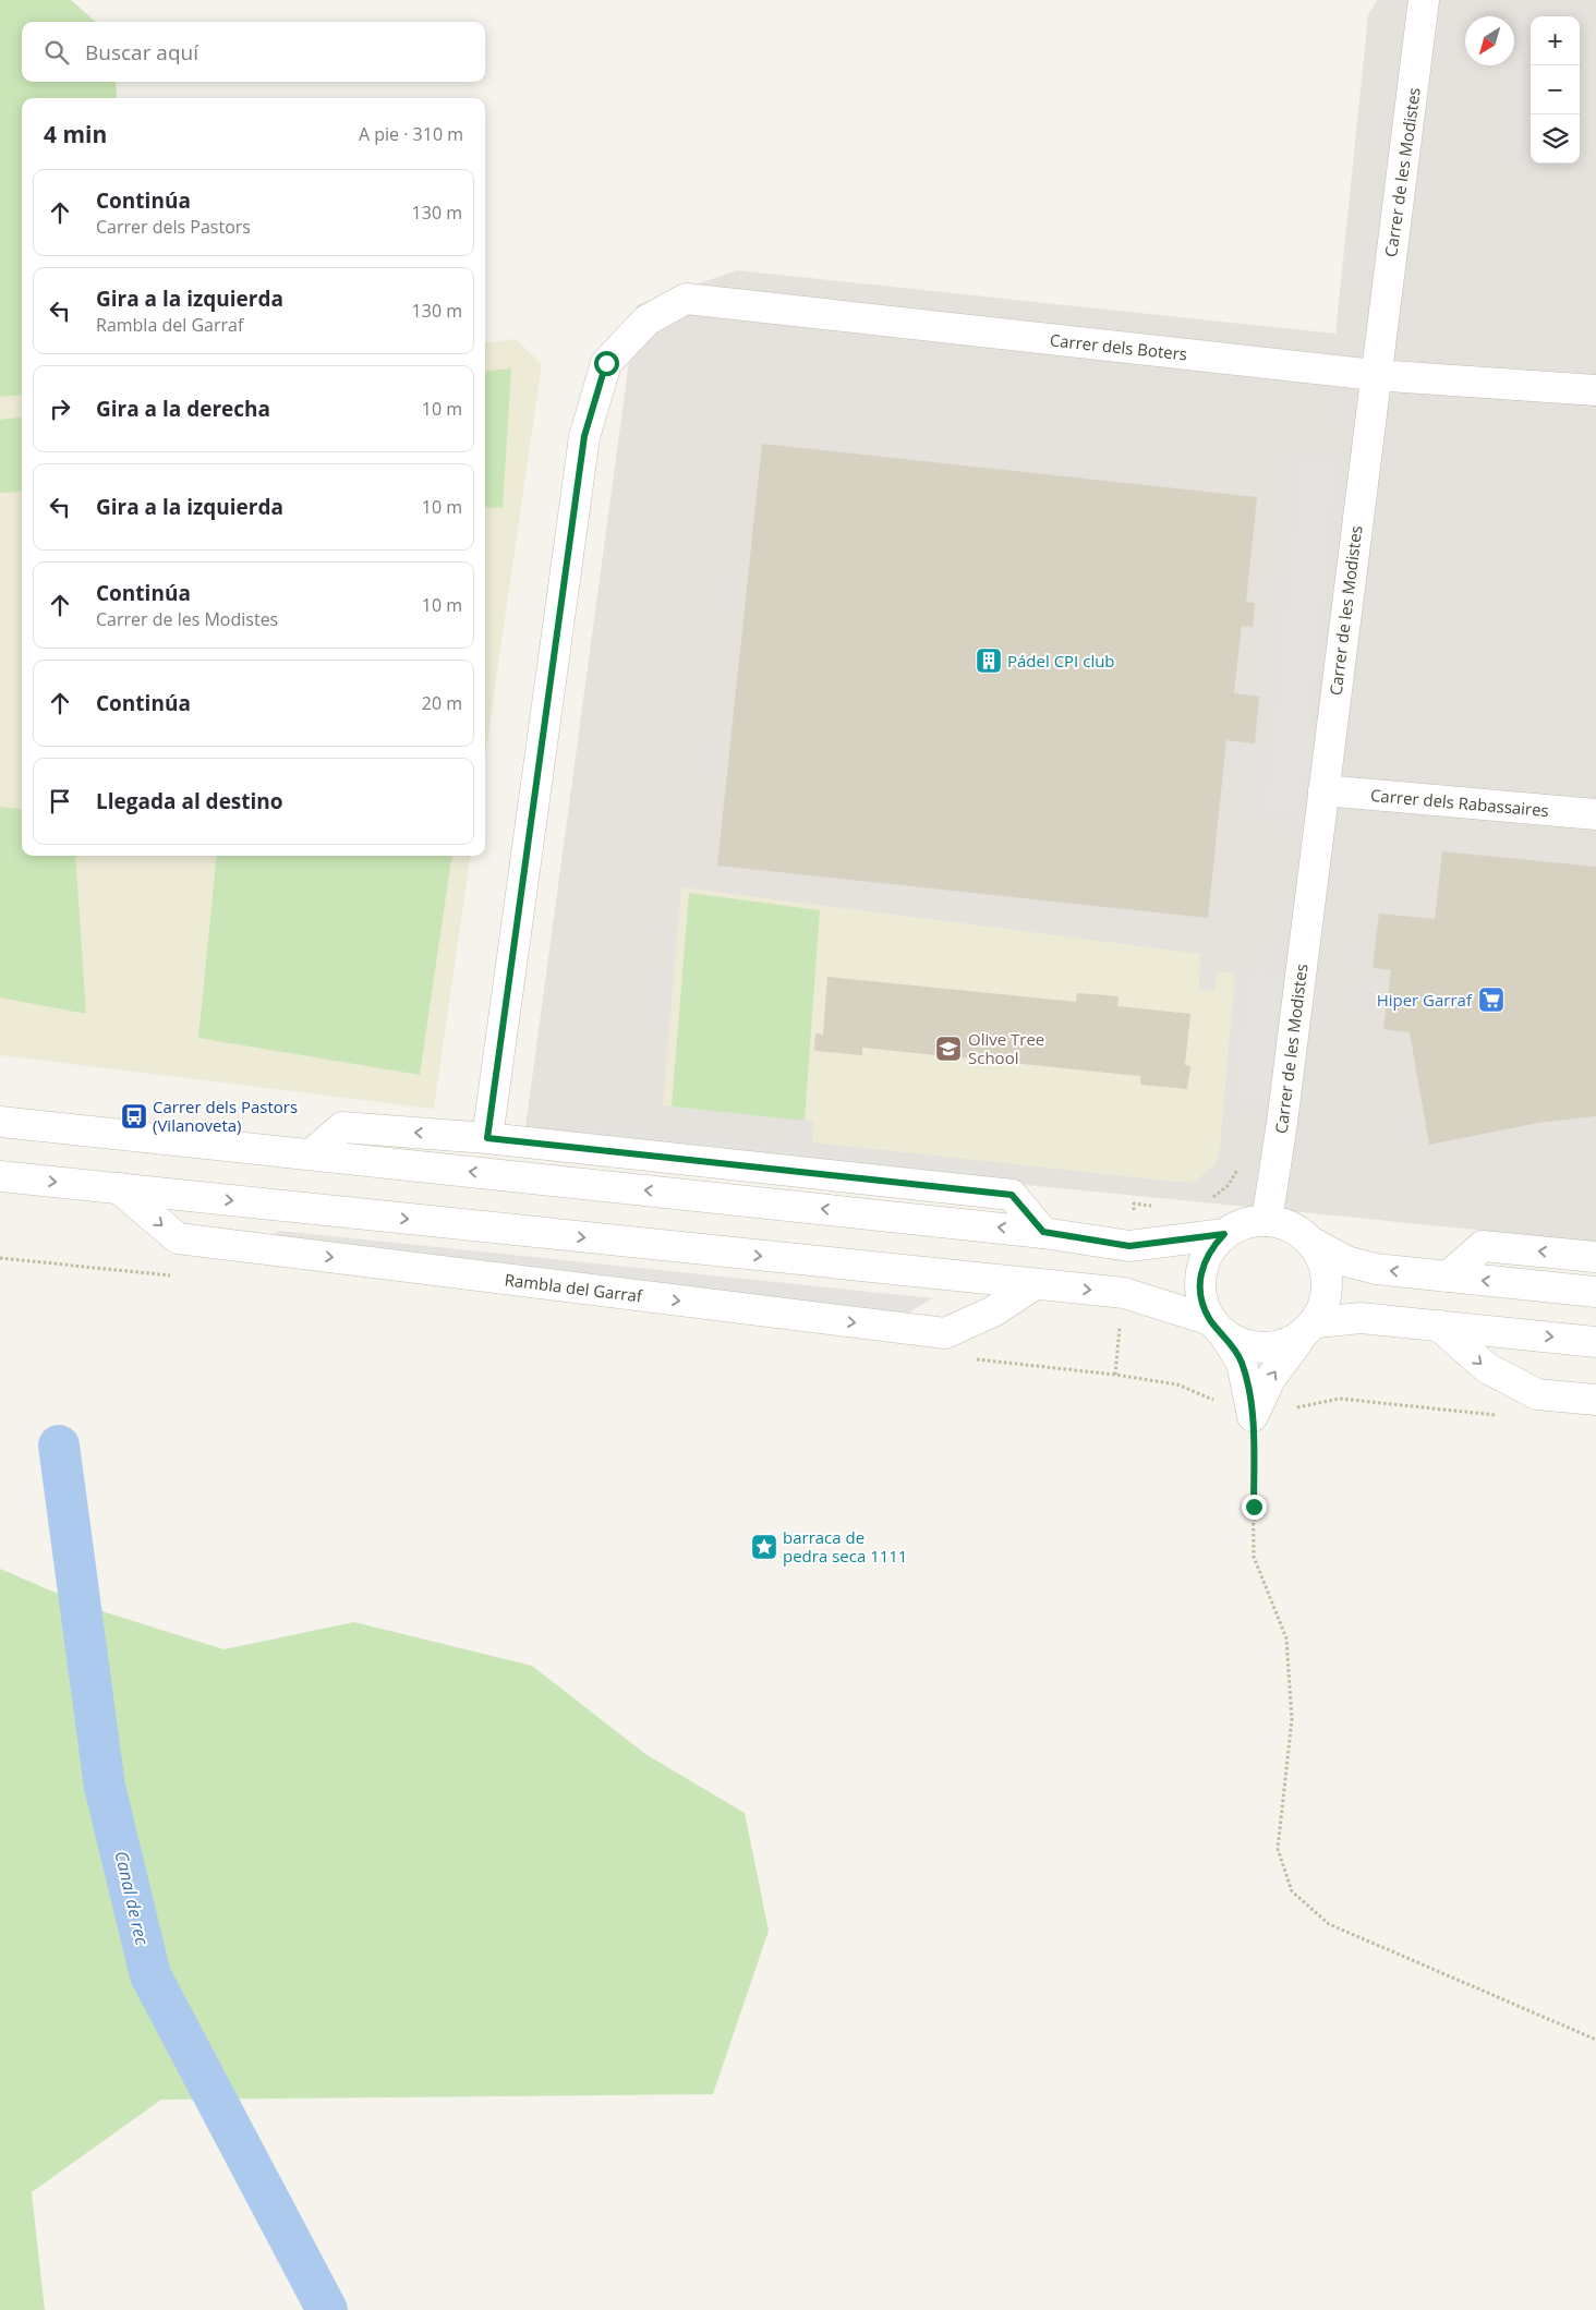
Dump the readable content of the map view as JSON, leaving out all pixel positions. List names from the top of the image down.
{
  "streets": {
    "street": [
      "Carrer de les Modistes",
      "Carrer dels Boters",
      "Carrer dels Rabassaires",
      "Rambla del Garraf"
    ]
  },
  "crossings": [
    ["Carrer de les Modistes", "Carrer dels Boters"],
    ["Carrer de les Modistes", "Carrer dels Rabassaires"]
  ],
  "water": ["Canal de rec"],
  "places": {
    "building": ["Pádel CPI club"],
    "supermarket": ["Hiper Garraf"],
    "school or university": ["Olive Tree School"],
    "bus stop": ["Carrer dels Pastors (Vilanoveta)"],
    "place": ["barraca de pedra seca 1111"]
  },
  "north": "bottom left",
  "page": {
    "map_buttons": ["+", "−"],
    "search": "Buscar aquí",
    "heading": ["4 min", "A pie · 310 m"],
    "list": [
      ["Continúa", "Carrer dels Pastors", "130 m"],
      ["Gira a la izquierda", "Rambla del Garraf", "130 m"],
      ["Gira a la derecha", "10 m"],
      ["Gira a la izquierda", "10 m"],
      ["Continúa", "Carrer de les Modistes", "10 m"],
      ["Continúa", "20 m"],
      "Llegada al destino"
    ]
  }
}
